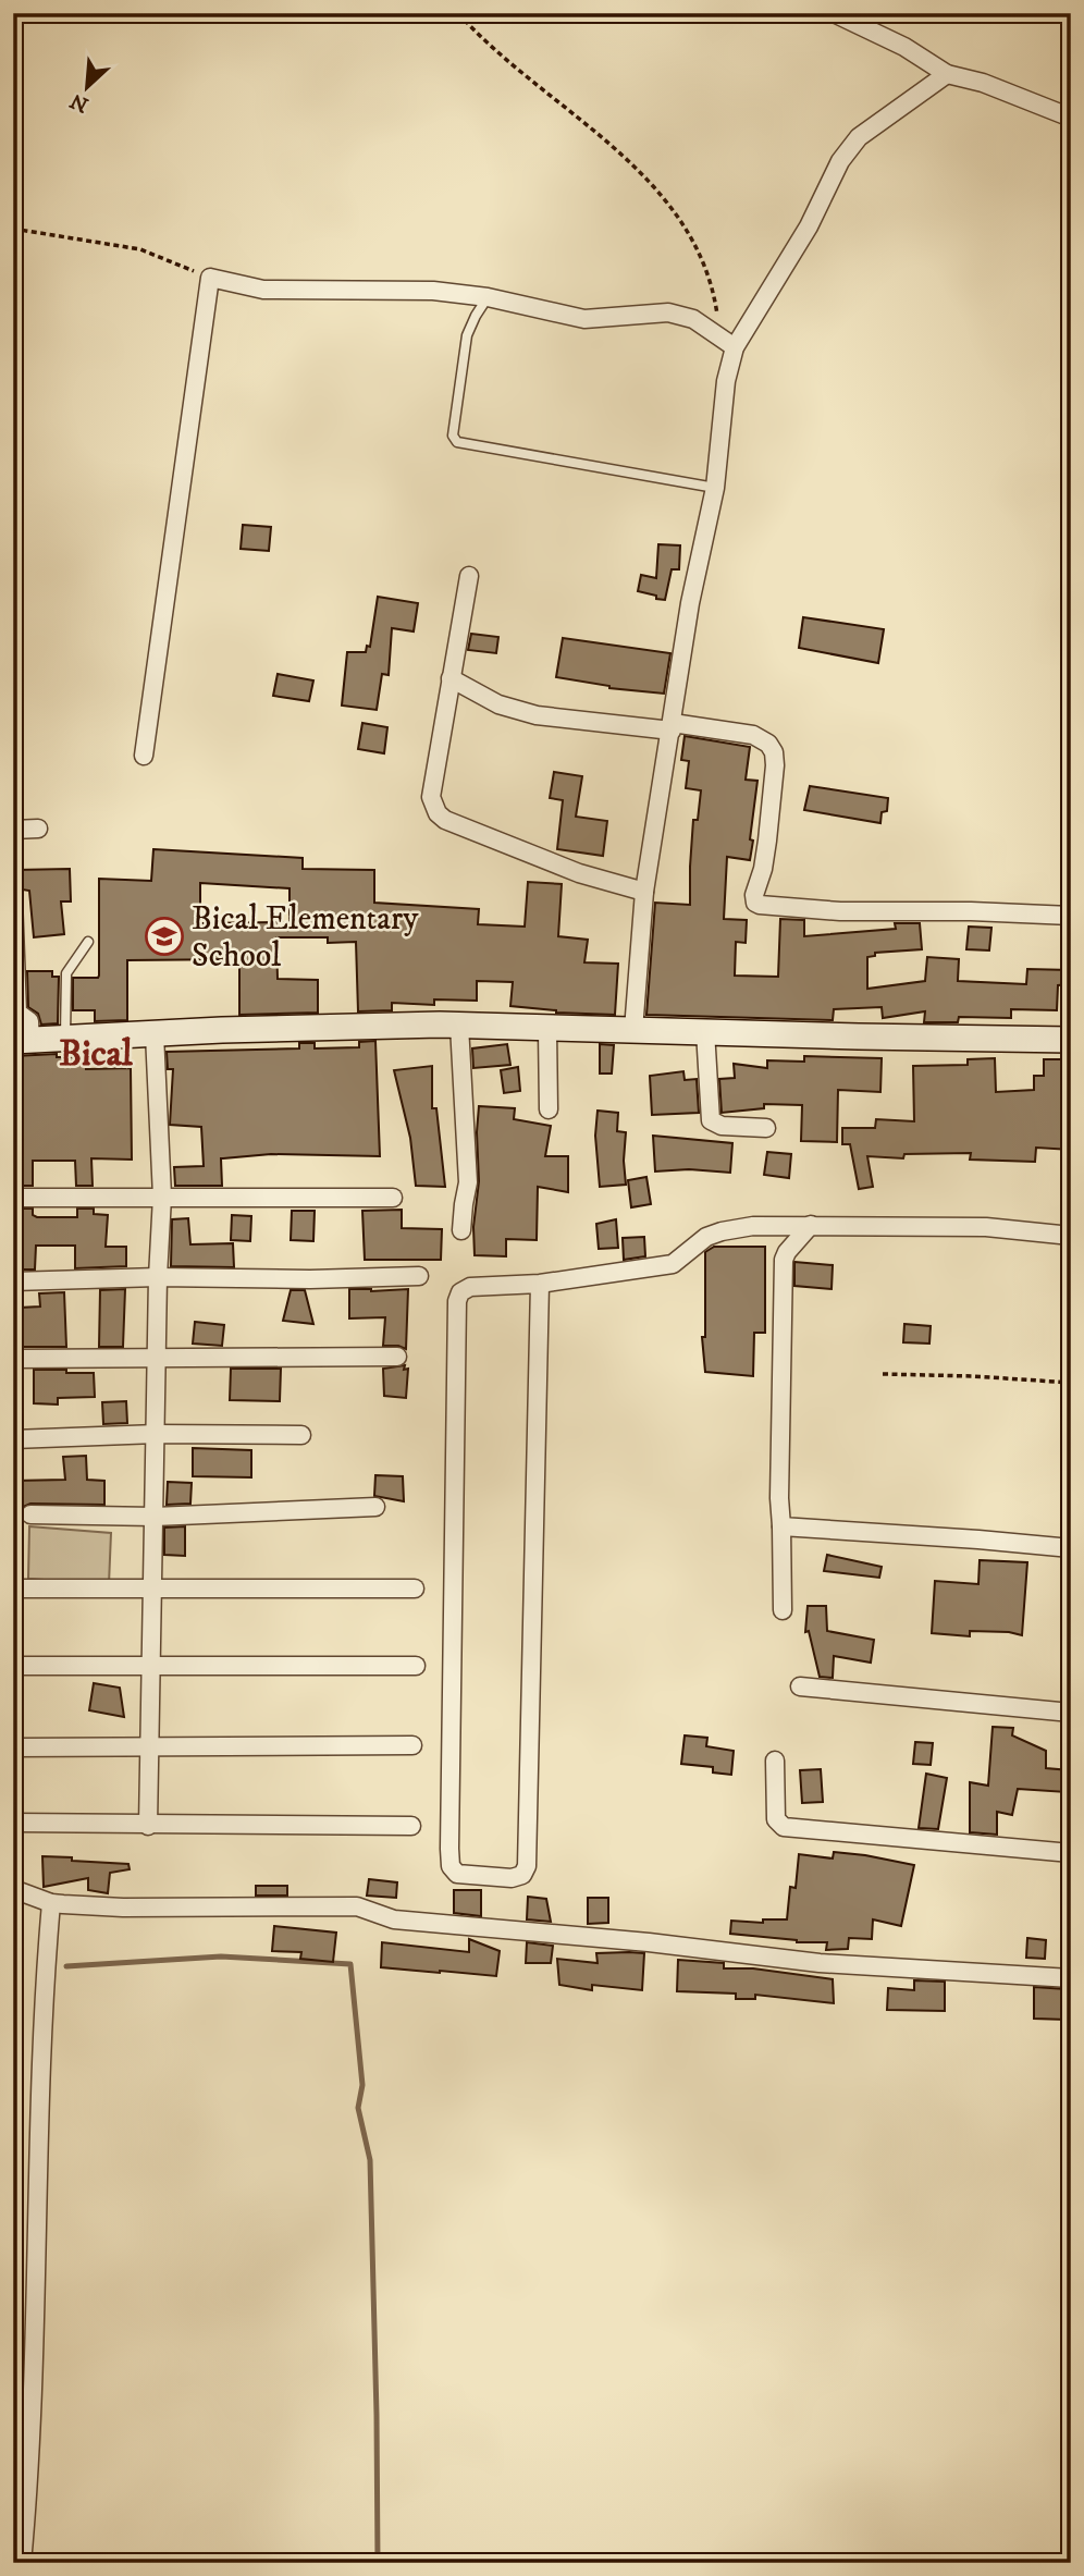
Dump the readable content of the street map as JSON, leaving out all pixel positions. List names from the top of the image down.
{
  "districts": ["Bical"],
  "places": {
    "school or university": ["Bical Elementary School"]
  },
  "north": "bottom left"
}
